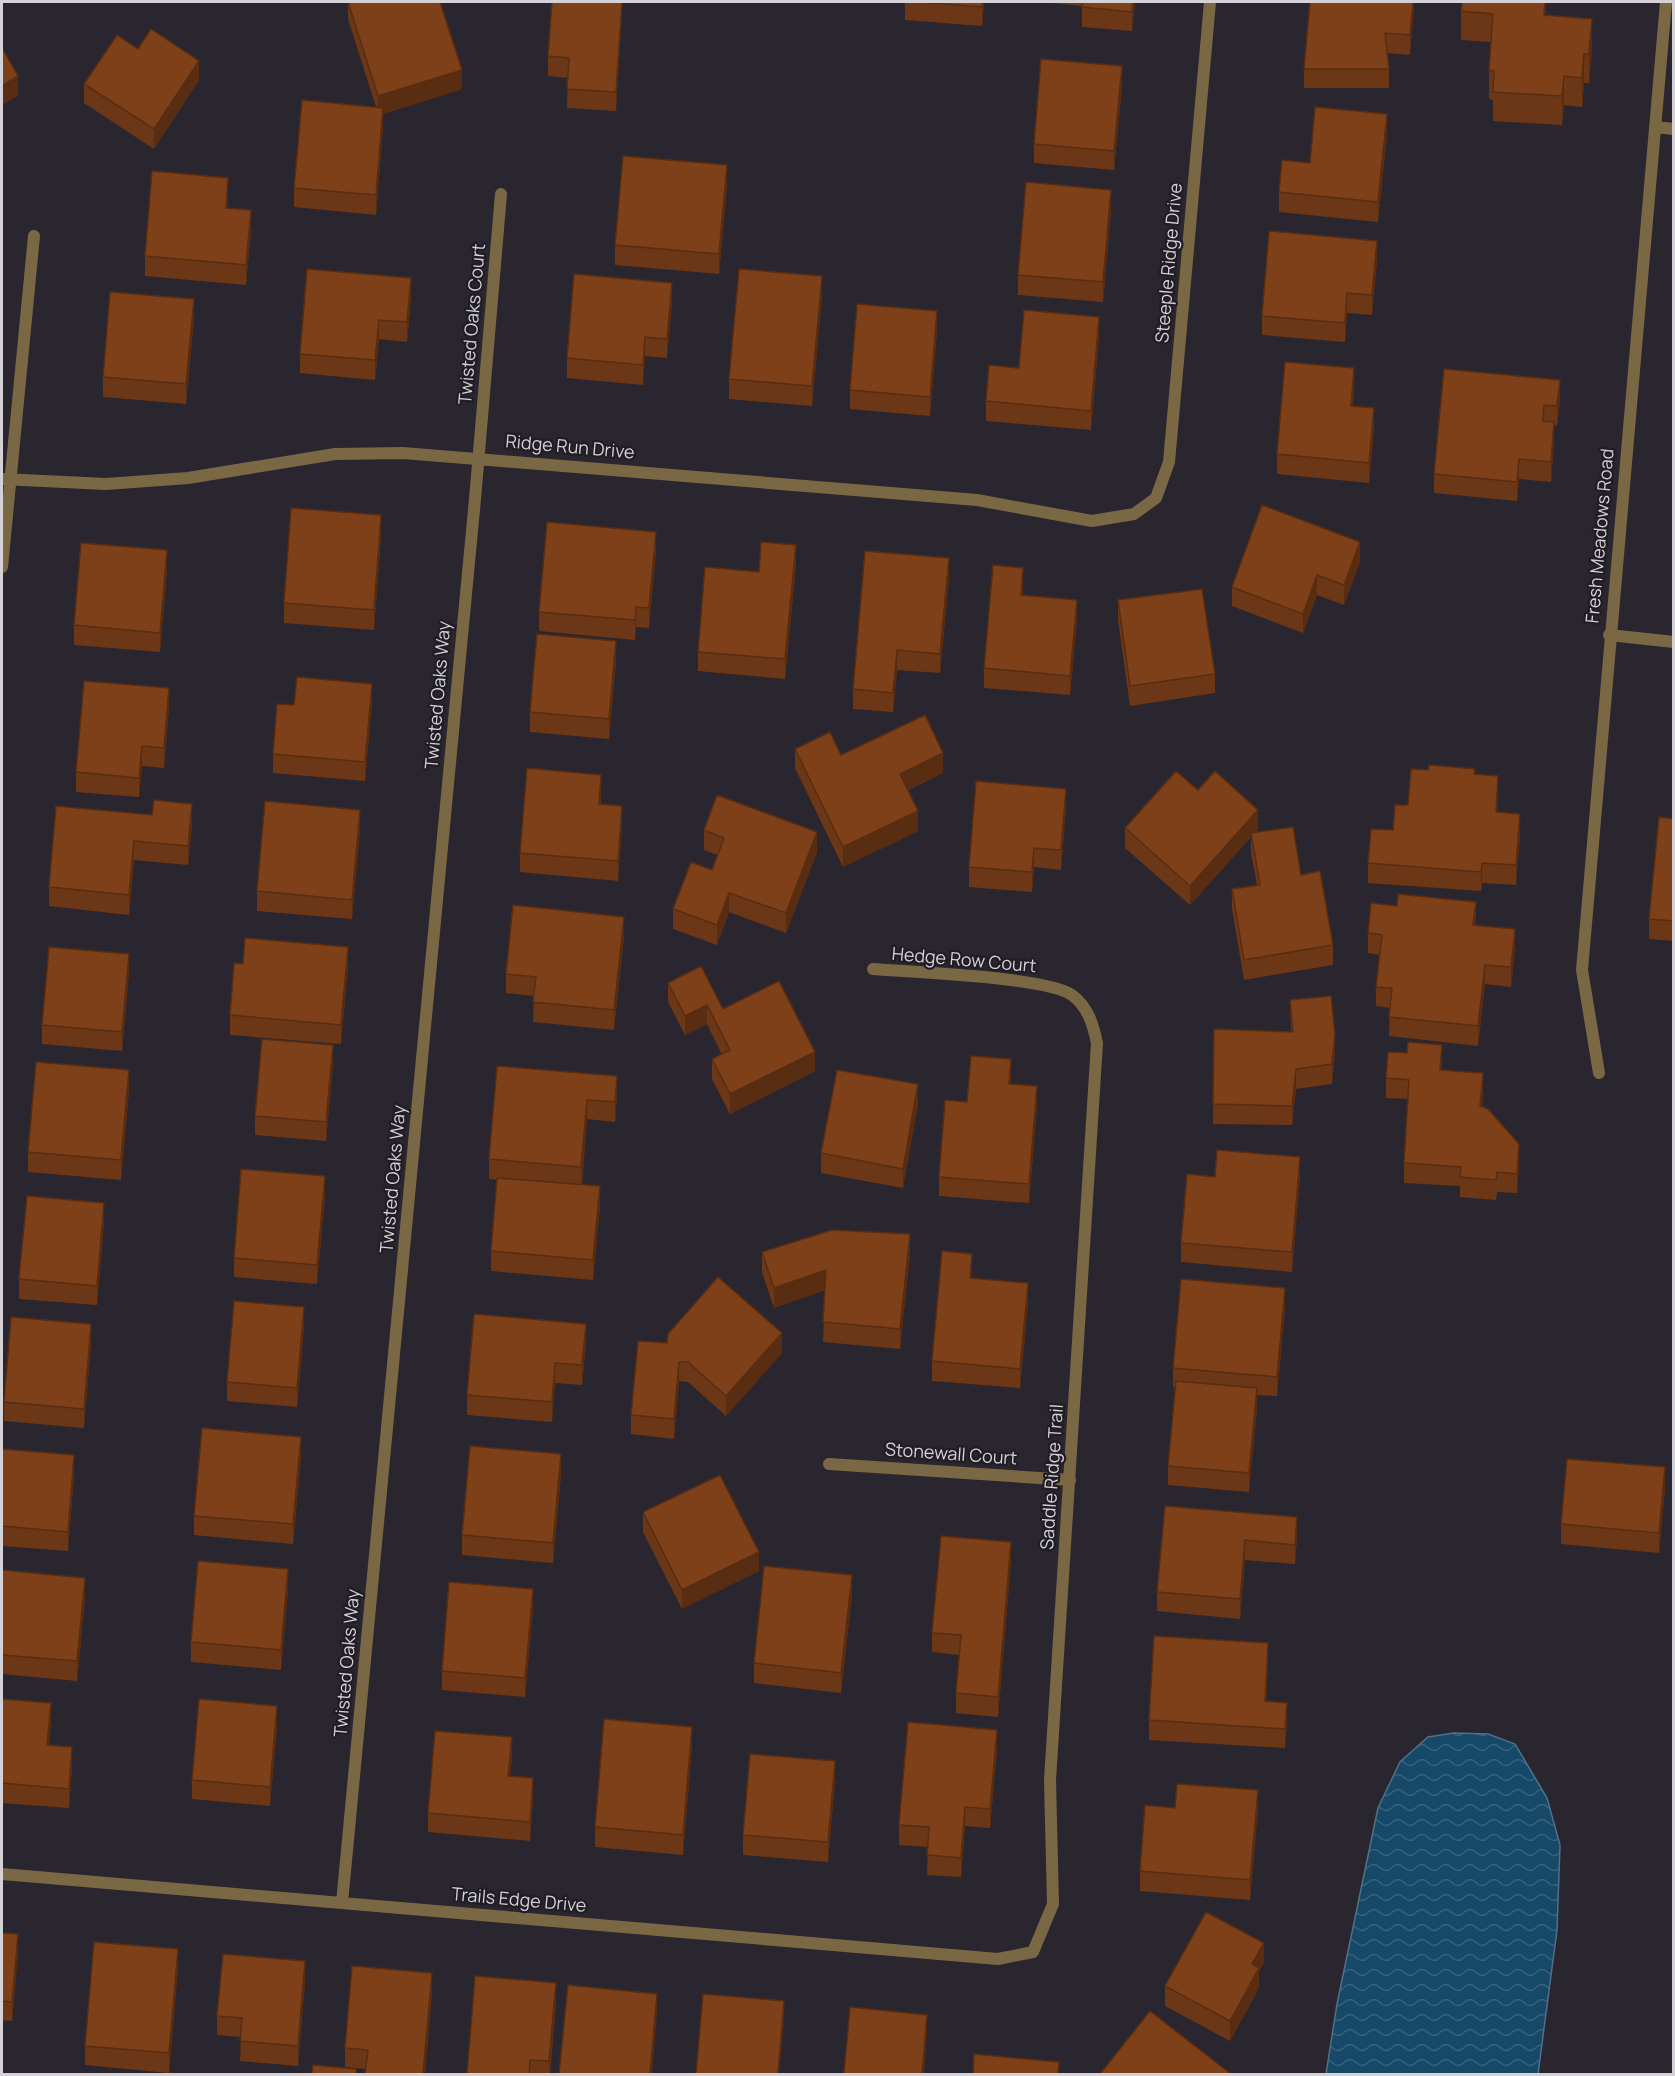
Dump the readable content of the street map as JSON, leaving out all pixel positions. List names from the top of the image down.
{
  "streets": {
    "street": [
      "Steeple Ridge Drive",
      "Twisted Oaks Court",
      "Ridge Run Drive",
      "Fresh Meadows Road",
      "Twisted Oaks Way",
      "Hedge Row Court",
      "Stonewall Court",
      "Saddle Ridge Trail",
      "Trails Edge Drive"
    ]
  },
  "crossings": [
    ["Steeple Ridge Drive", "Ridge Run Drive"],
    ["Twisted Oaks Court", "Ridge Run Drive"],
    ["Twisted Oaks Court", "Twisted Oaks Way"],
    ["Ridge Run Drive", "Twisted Oaks Way"],
    ["Twisted Oaks Way", "Trails Edge Drive"],
    ["Hedge Row Court", "Saddle Ridge Trail"],
    ["Stonewall Court", "Saddle Ridge Trail"],
    ["Saddle Ridge Trail", "Trails Edge Drive"]
  ]
}
